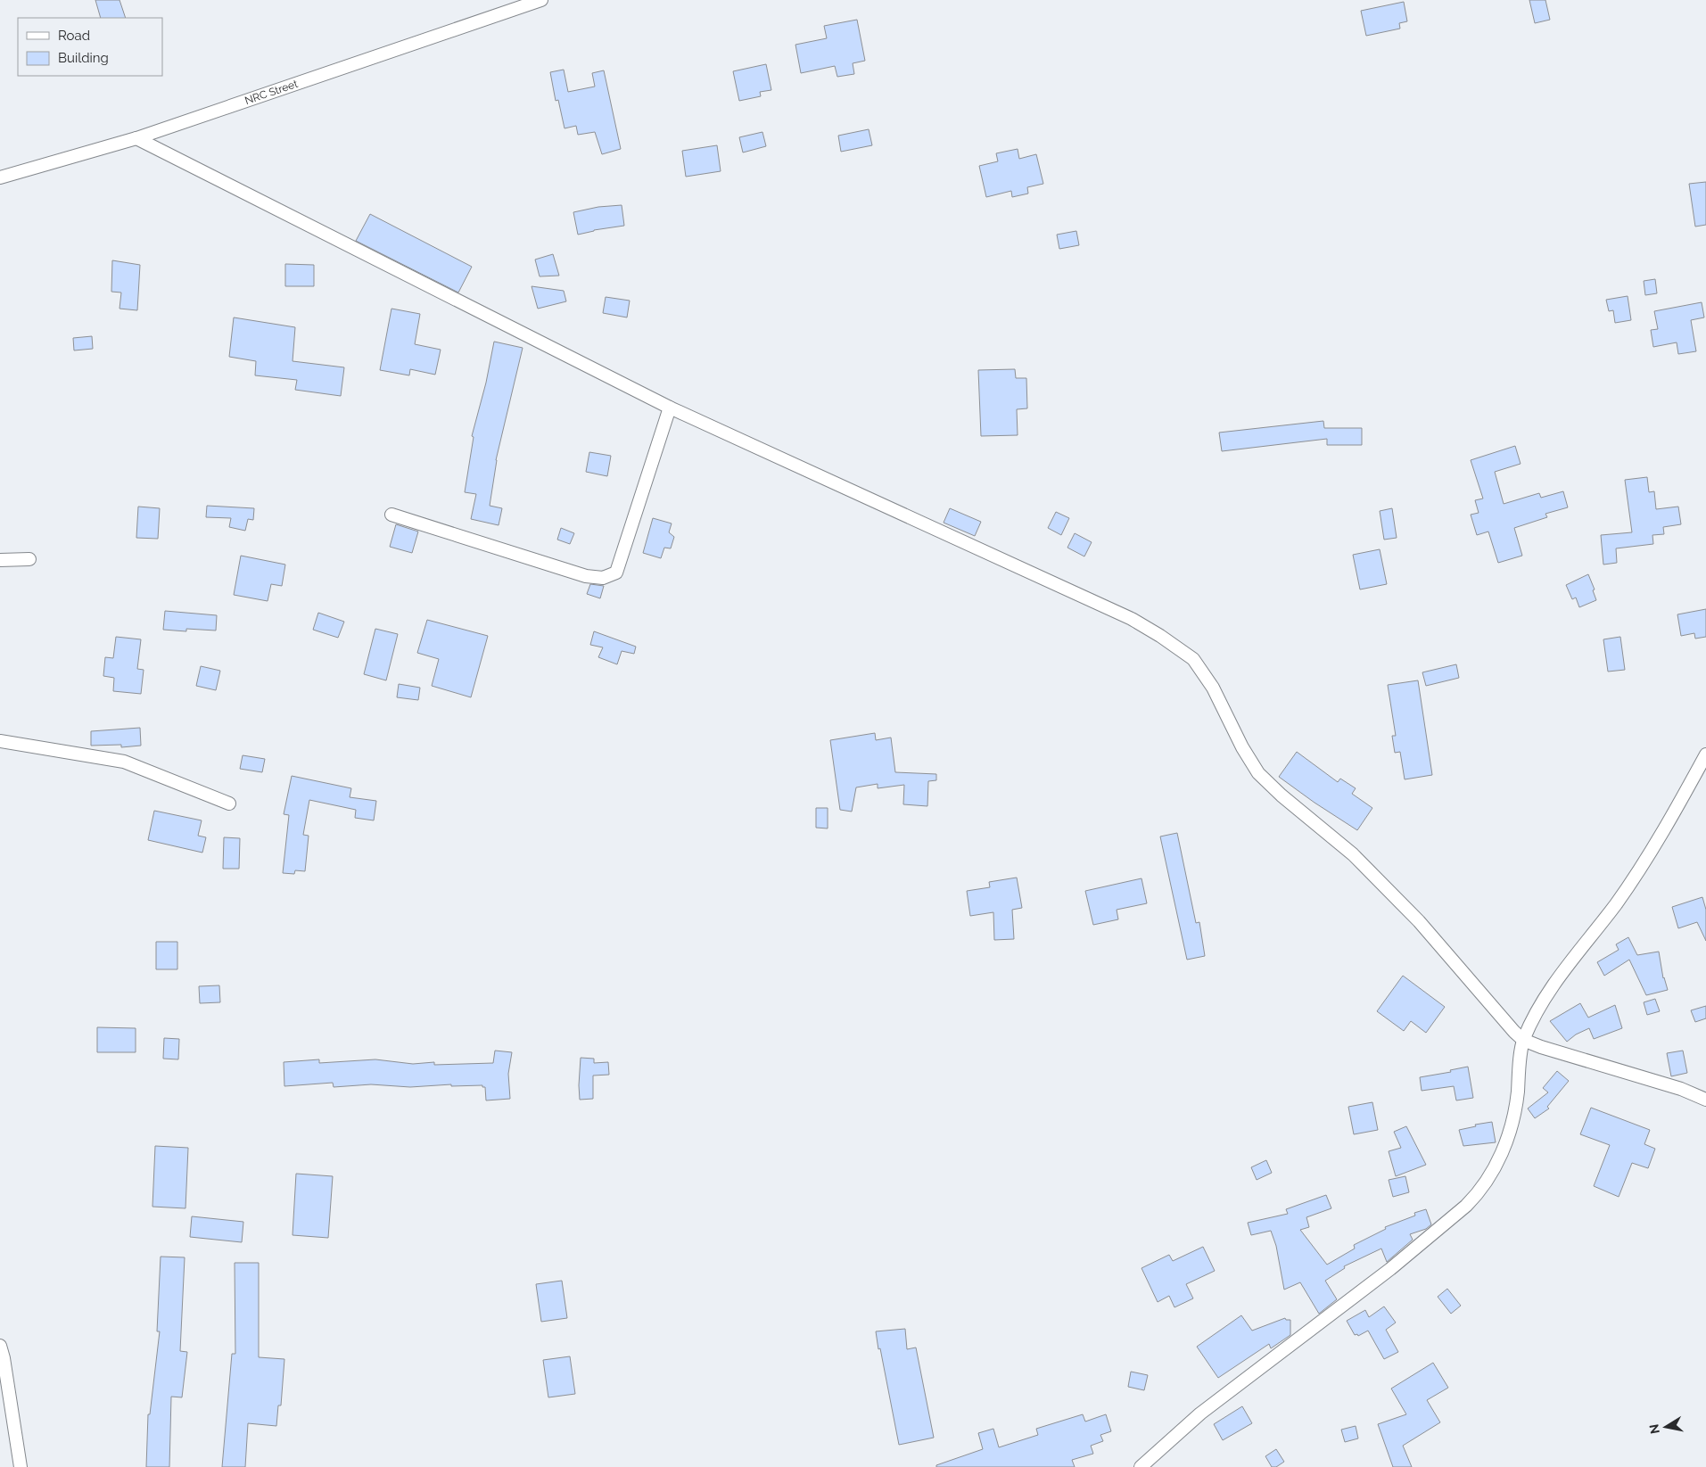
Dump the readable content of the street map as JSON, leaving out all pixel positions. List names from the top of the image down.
{
  "streets": {
    "street": ["NRC Street"]
  },
  "legend": ["Road", "Building"],
  "north": "left"
}
